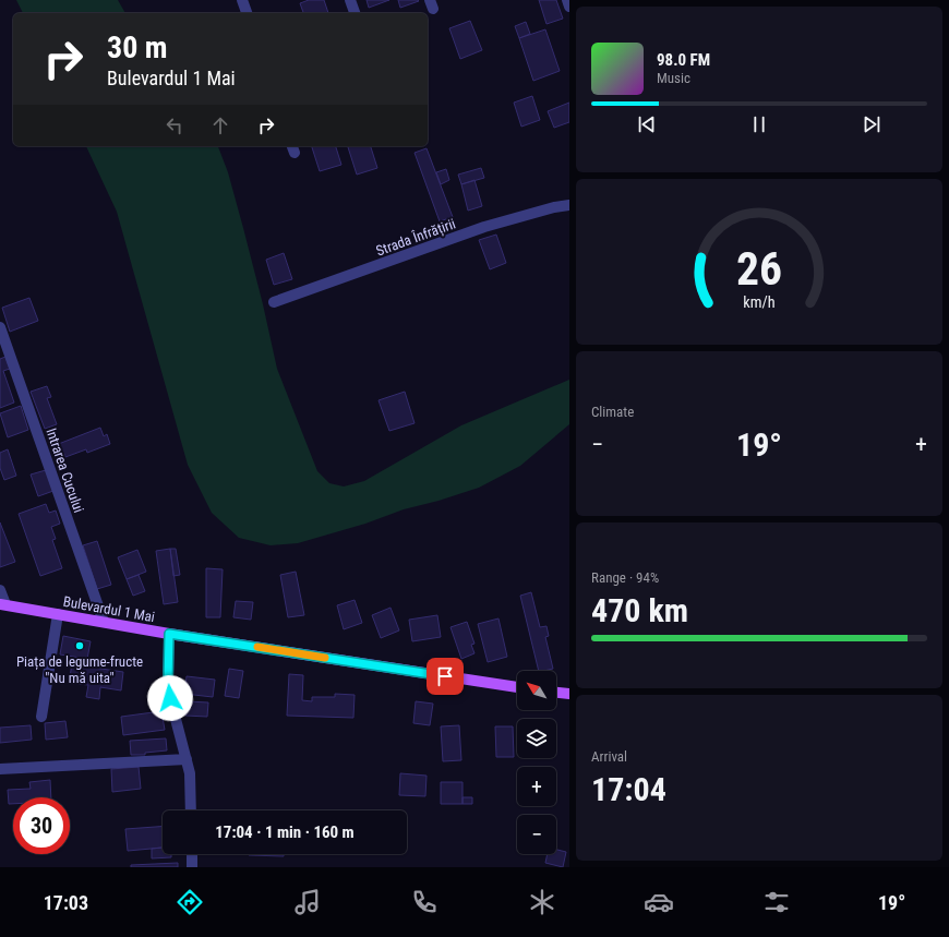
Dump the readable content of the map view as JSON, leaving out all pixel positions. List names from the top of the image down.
{
  "streets": {
    "main road": ["Bulevardul 1 Mai"],
    "street": ["Strada Înfrățirii", "Intrarea Cucului"]
  },
  "crossings": [
    ["Intrarea Cucului", "Bulevardul 1 Mai"]
  ],
  "places": ["Piața de legume-fructe \"Nu mă uita\""],
  "north": "top left",
  "page": {
    "turn": ["30 m", "Bulevardul 1 Mai"],
    "song": ["98.0 FM", "Music"],
    "tile": [
      "Climate",
      ["Range · 94%", "470 km"],
      ["Arrival", "17:04"]
    ],
    "heat": ["−", "19°", "+"],
    "map_buttons": ["+", "−"],
    "limit": "30",
    "trip": "17:04 · 1 min · 160 m",
    "tabs": ["17:03", "19°"],
    "gauge": ["26", "km/h"]
  }
}
